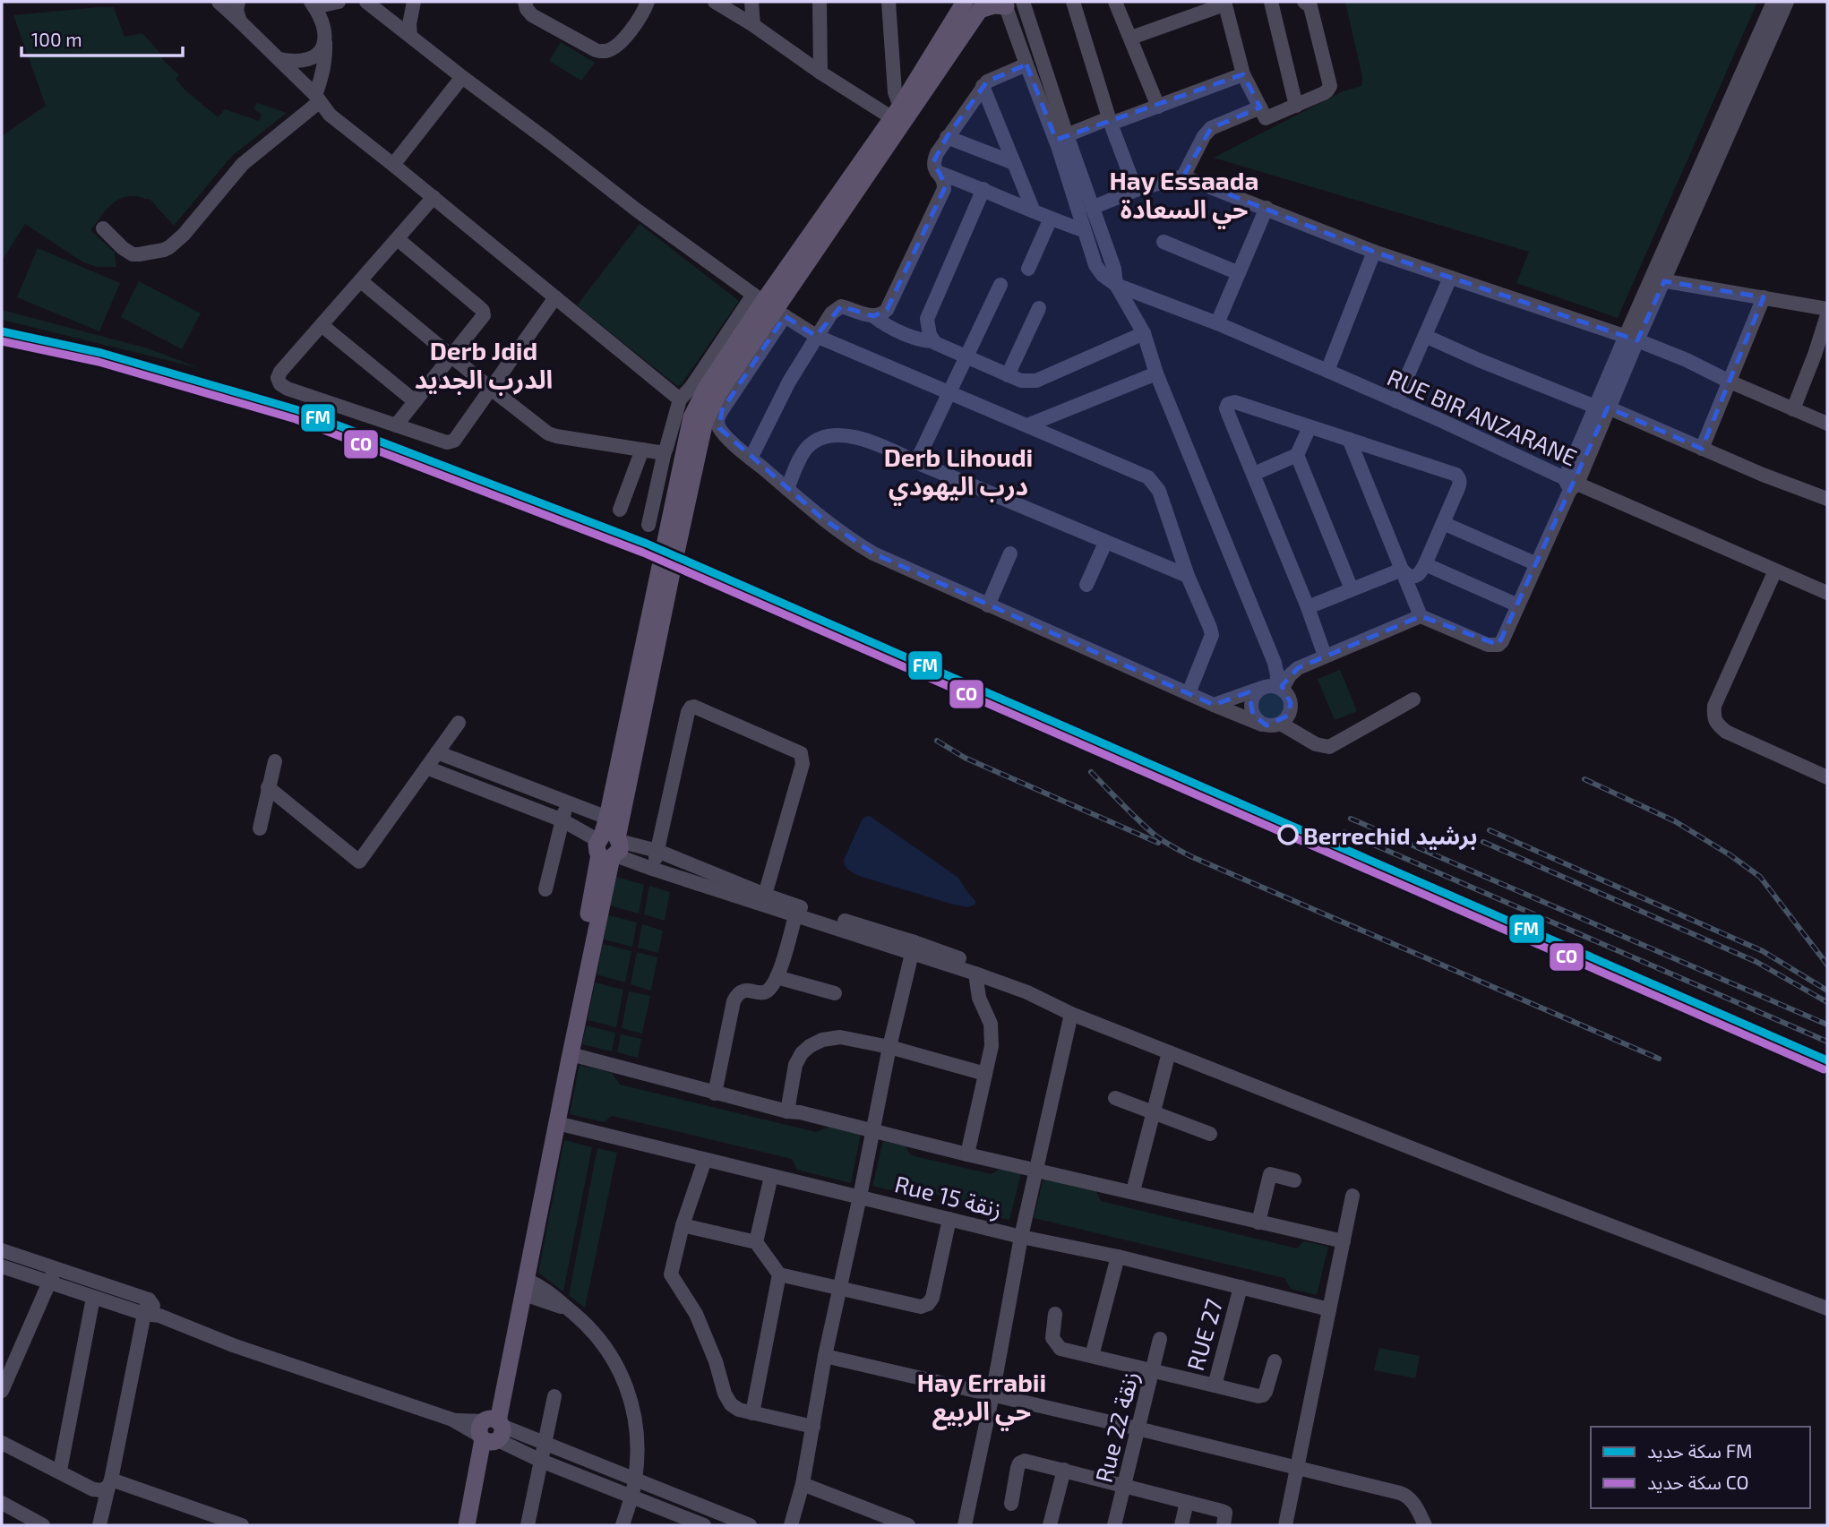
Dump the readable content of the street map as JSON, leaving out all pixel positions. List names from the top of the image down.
{
  "streets": {
    "street": [
      "RUE BIR ANZARANE",
      "Rue 15 زنقة",
      "RUE 27",
      "Rue 22 زنقة"
    ]
  },
  "crossings": [
    ["Rue 15 زنقة", "RUE 27"]
  ],
  "districts": [
    "Hay Essaada حي السعادة",
    "Derb Jdid الدرب الجديد",
    "Derb Lihoudi درب اليهودي",
    "Hay Errabii حي الربيع"
  ],
  "places": ["Berrechid برشيد"],
  "lines": ["rail line FM", "rail line CO"],
  "legend": ["سكة حديد FM", "سكة حديد CO"],
  "scale_bar": "100 m"
}
